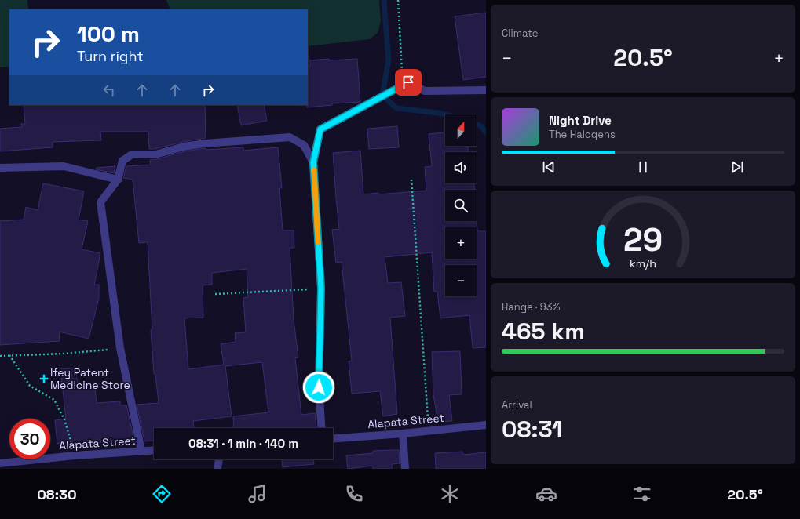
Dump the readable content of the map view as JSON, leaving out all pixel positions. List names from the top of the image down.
{
  "streets": {
    "street": ["Alapata Street"]
  },
  "places": {
    "health": ["Ifey Patent Medicine Store"]
  },
  "north": "top",
  "page": {
    "tile": [
      "Climate",
      ["Range · 93%", "465 km"],
      ["Arrival", "08:31"]
    ],
    "turn": ["100 m", "Turn right"],
    "heat": ["−", "20.5°", "+"],
    "song": ["Night Drive", "The Halogens"],
    "map_buttons": ["+", "−"],
    "limit": "30",
    "trip": "08:31 · 1 min · 140 m",
    "tabs": ["08:30", "20.5°"],
    "gauge": ["29", "km/h"]
  }
}
